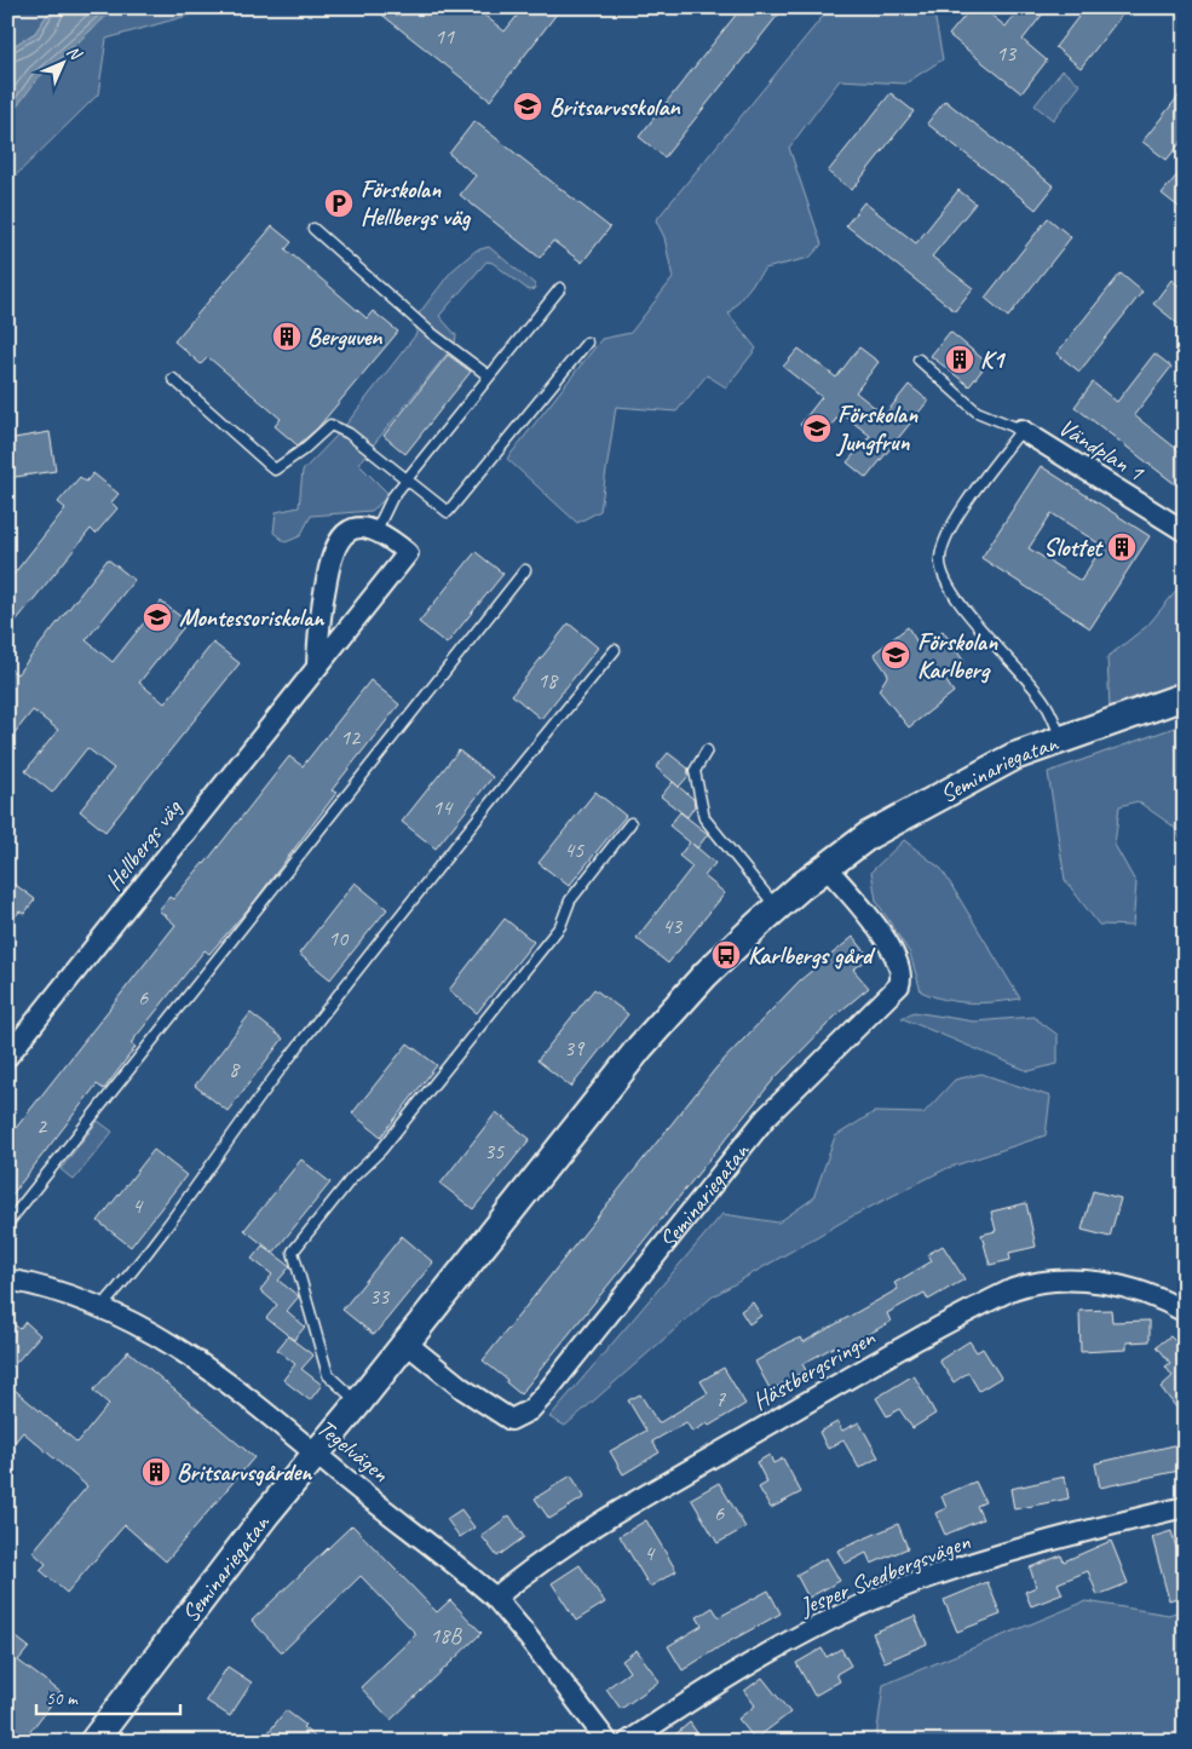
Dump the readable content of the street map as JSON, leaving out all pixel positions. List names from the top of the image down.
{
  "streets": {
    "street": [
      "Vändplan 1",
      "Seminariegatan",
      "Hellbergs väg",
      "Hästbergsringen",
      "Tegelvägen",
      "Jesper Svedbergsvägen"
    ]
  },
  "crossings": [
    ["Seminariegatan", "Tegelvägen"],
    ["Hästbergsringen", "Tegelvägen"]
  ],
  "places": {
    "school or university": [
      "Britsarvsskolan",
      "Förskolan Jungfrun",
      "Montessoriskolan",
      "Förskolan Karlberg"
    ],
    "parking": ["Förskolan Hellbergs väg"],
    "building": [
      "Berguven",
      "K1",
      "Slottet",
      "Britsarvsgården"
    ],
    "bus stop": ["Karlbergs gård"]
  },
  "house_numbers": [
    "11",
    "13",
    "18",
    "12",
    "14",
    "45",
    "43",
    "10",
    "6",
    "39",
    "8",
    "2",
    "35",
    "4",
    "33",
    "7",
    "6",
    "4",
    "18B"
  ],
  "scale_bar": "50 m",
  "north": "top right"
}
